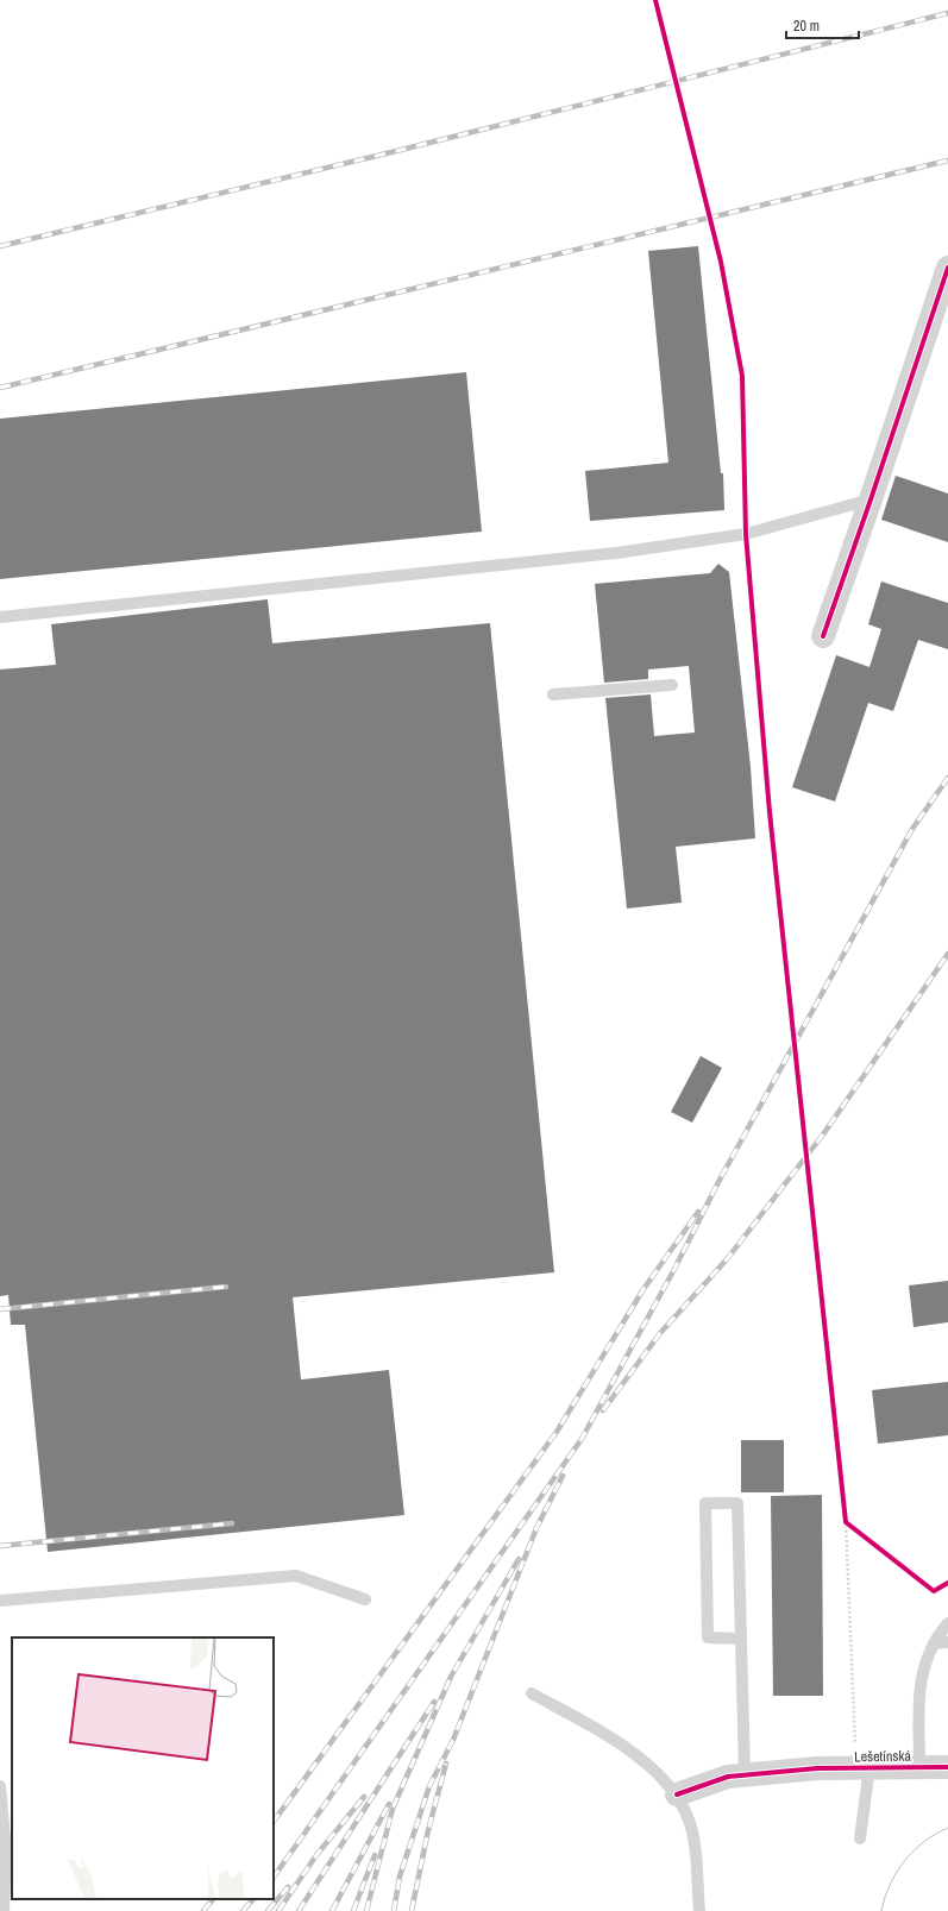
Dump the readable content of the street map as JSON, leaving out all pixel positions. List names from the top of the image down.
{
  "streets": {
    "street": ["Lešetínská"]
  },
  "scale_bar": "20 m"
}
